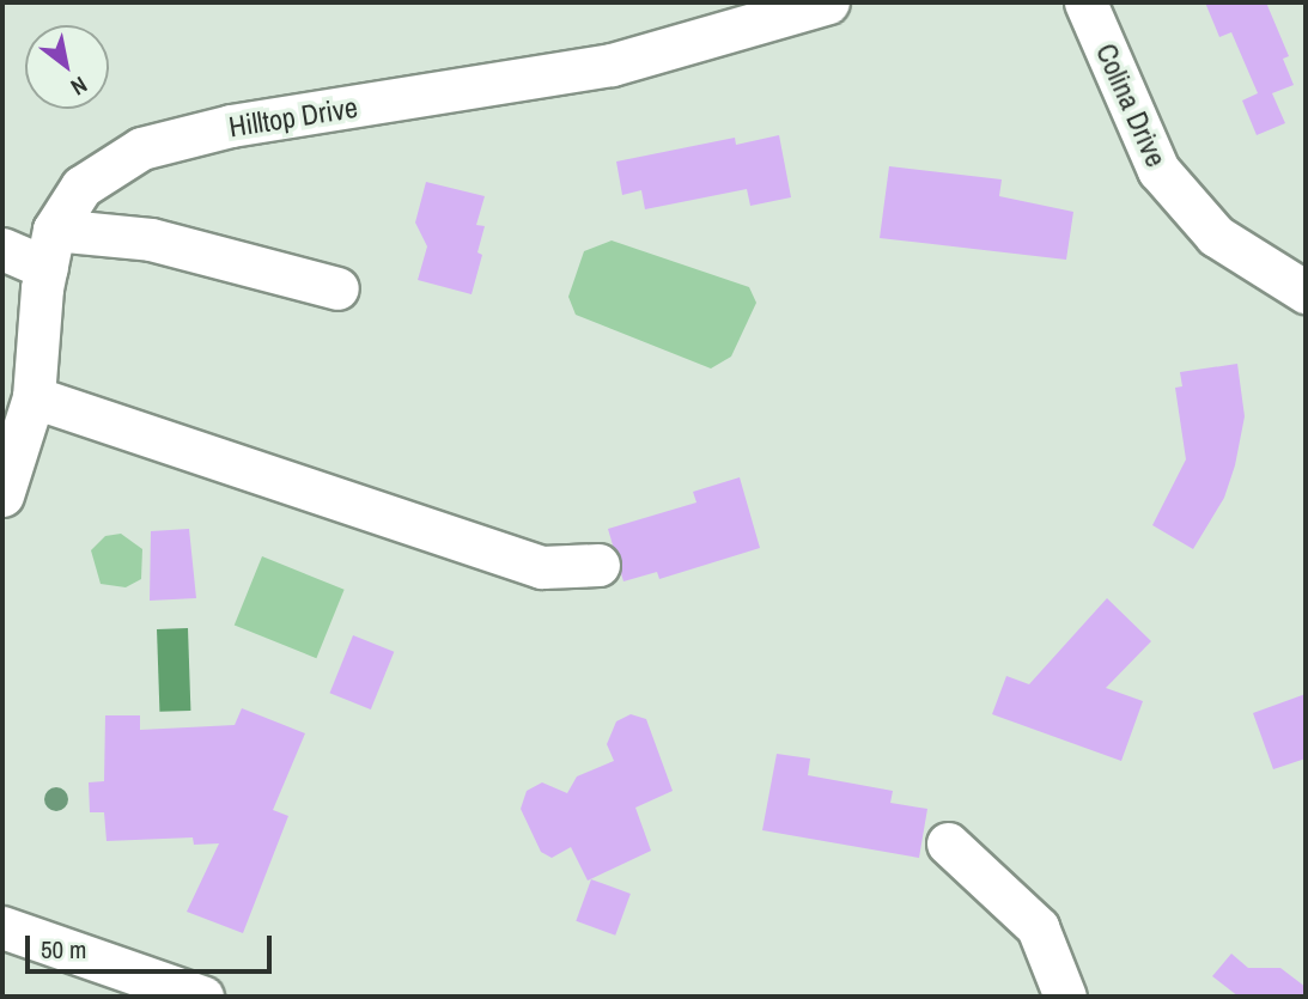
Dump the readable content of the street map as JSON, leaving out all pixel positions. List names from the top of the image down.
{
  "streets": {
    "street": ["Colina Drive", "Hilltop Drive"]
  },
  "scale_bar": "50 m",
  "north": "bottom right"
}
